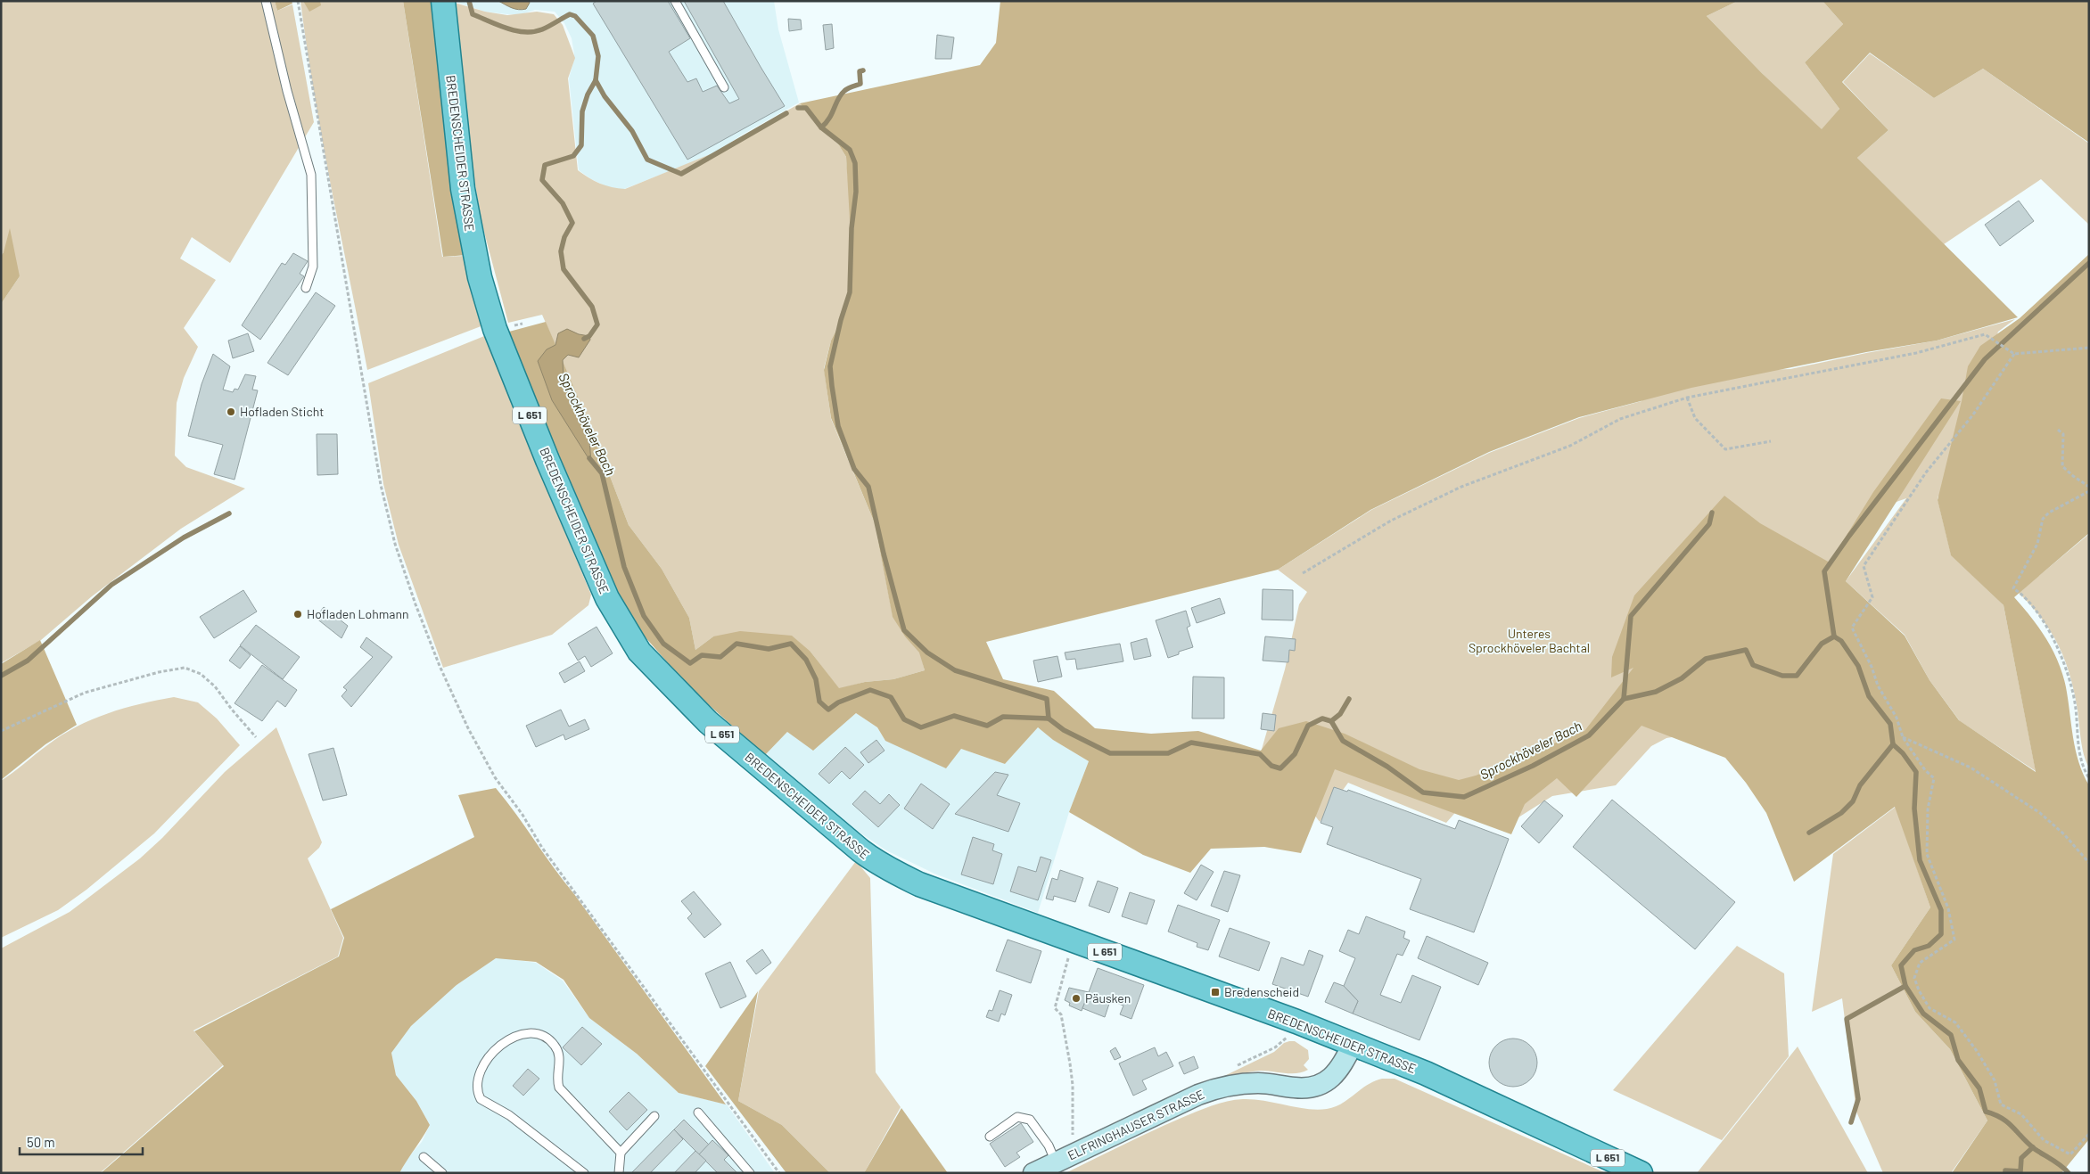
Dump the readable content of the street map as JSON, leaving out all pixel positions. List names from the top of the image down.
{
  "streets": {
    "main road": ["BREDENSCHEIDER STRASSE", "L 651", "ELFRINGHAUSER STRASSE"]
  },
  "crossings": [
    ["BREDENSCHEIDER STRASSE", "ELFRINGHAUSER STRASSE"]
  ],
  "water": ["Sprockhöveler Bach"],
  "parks": ["Unteres Sprockhöveler Bachtal"],
  "places": {
    "other": ["Hofladen Sticht", "Hofladen Lohmann", "Päusken"],
    "transit": ["Bredenscheid"]
  },
  "scale_bar": "50 m"
}
